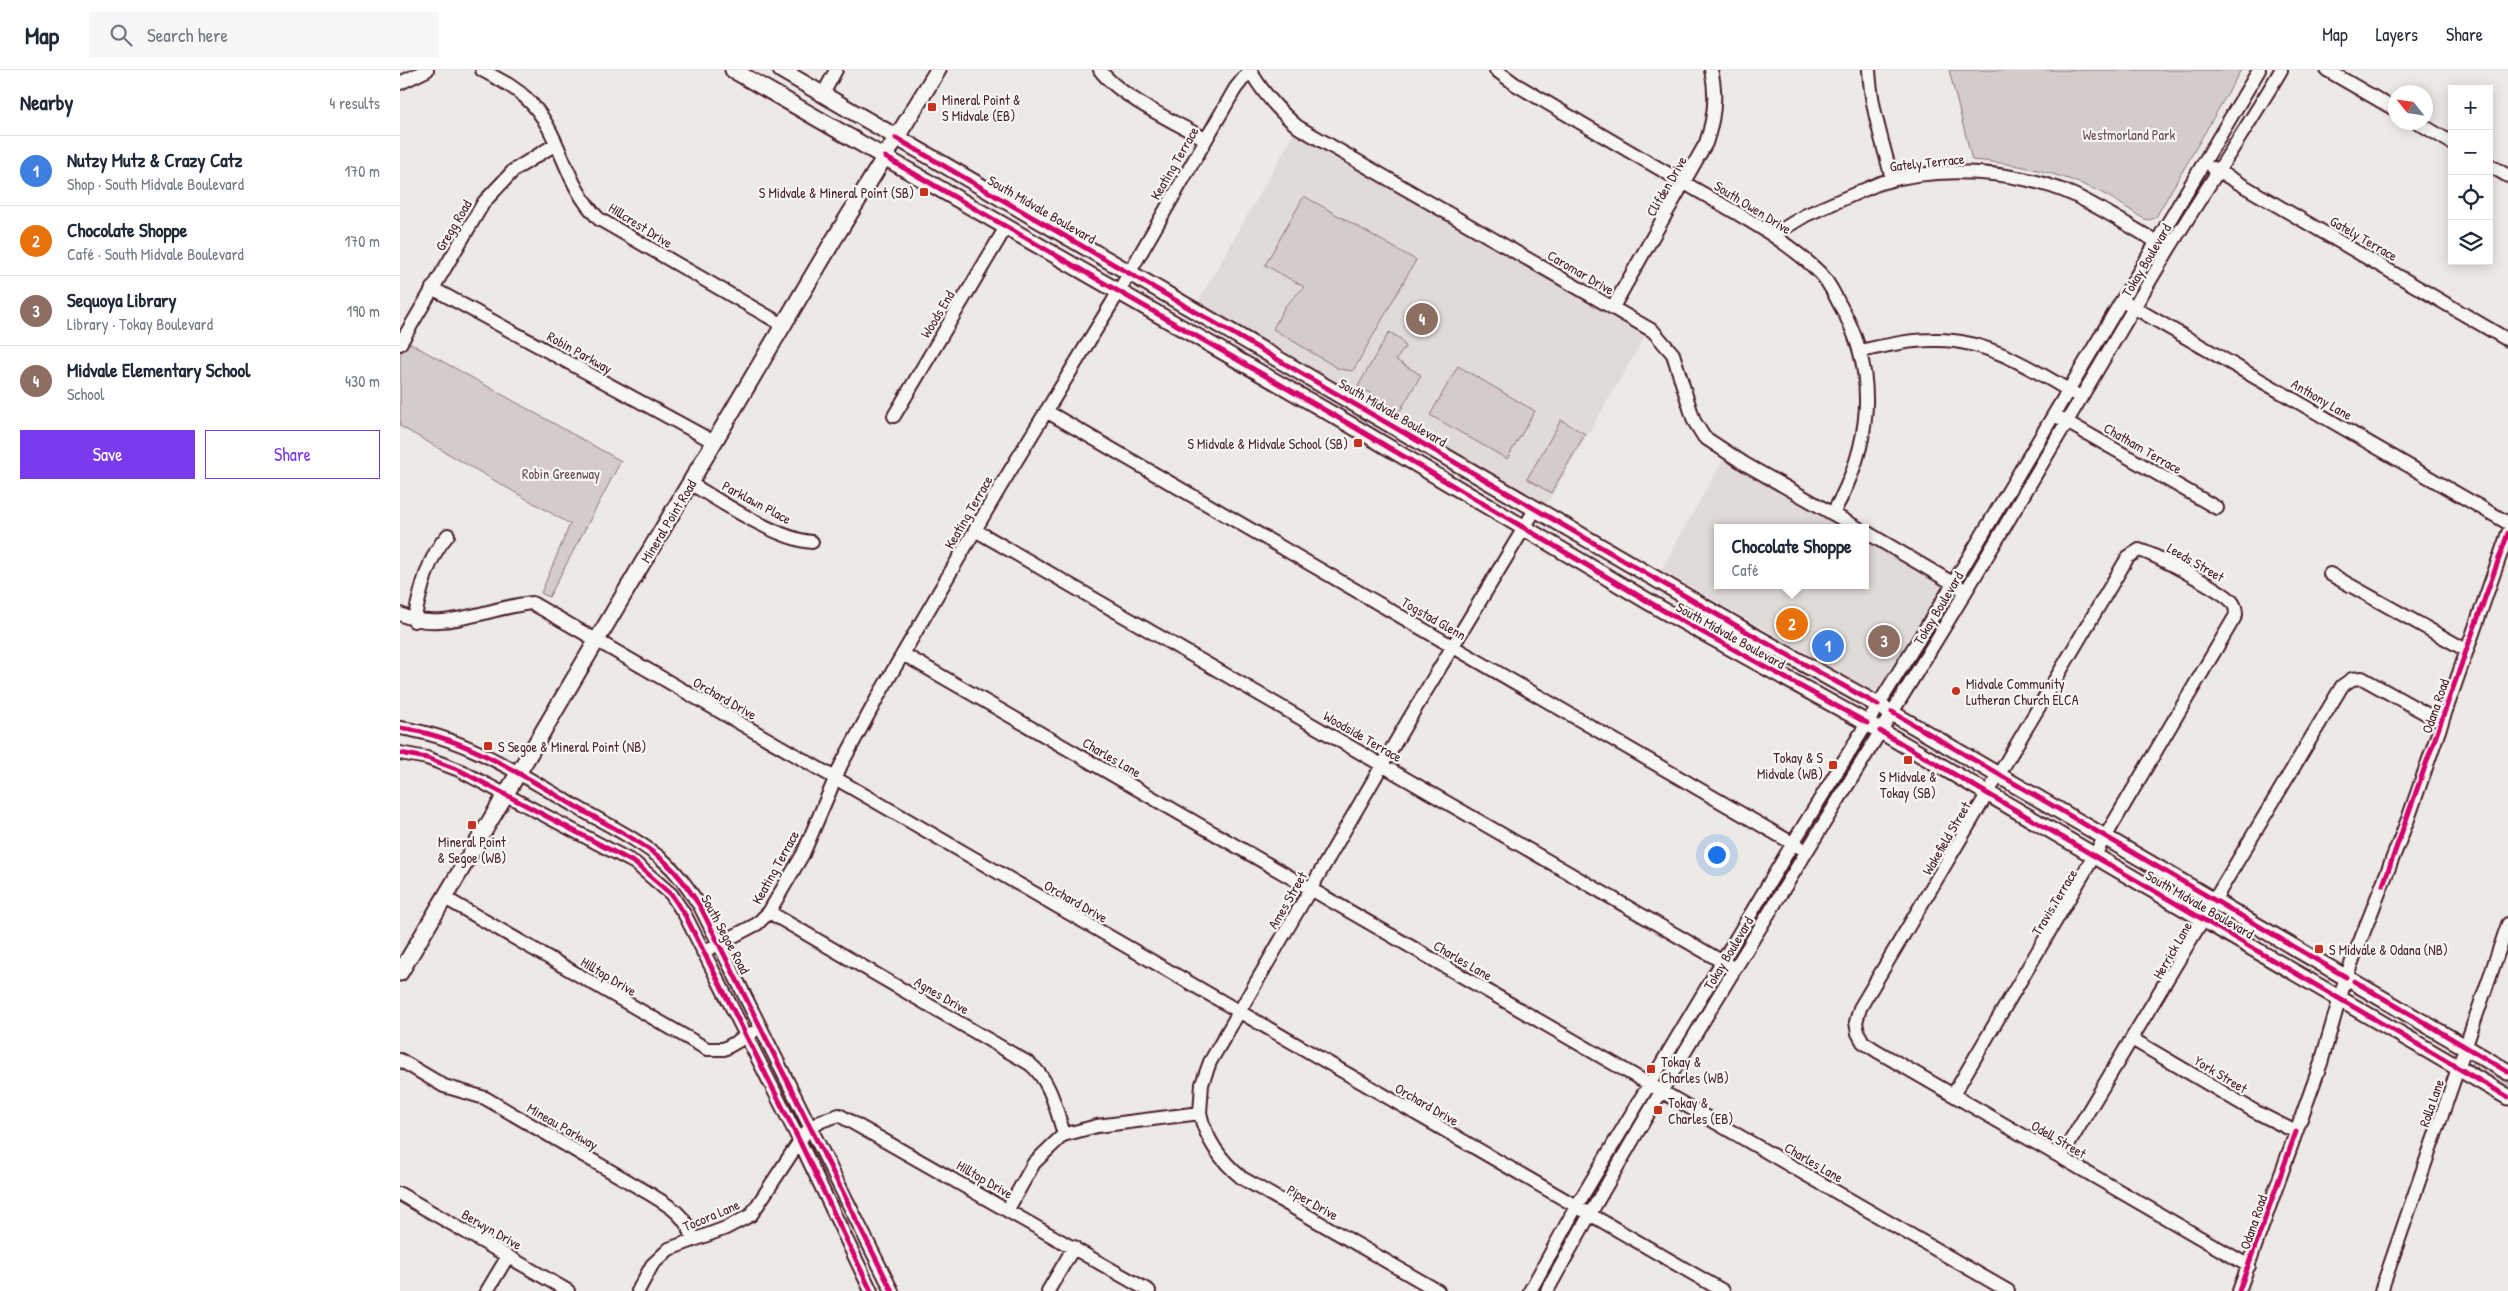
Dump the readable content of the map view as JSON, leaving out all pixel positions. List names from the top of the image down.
{
  "streets": {
    "main road": ["South Midvale Boulevard", "Mineral Point Road"],
    "street": [
      "Gately Terrace",
      "Keating Terrace",
      "Clifden Drive",
      "South Owen Drive",
      "Gregg Road",
      "Hillcrest Drive",
      "Tokay Boulevard",
      "Caromar Drive",
      "Woods End",
      "Robin Parkway",
      "Anthony Lane",
      "Chatham Terrace",
      "Parklawn Place",
      "Leeds Street",
      "Togstad Glenn",
      "Orchard Drive",
      "Odana Road",
      "Woodside Terrace",
      "Charles Lane",
      "Wakefield Street",
      "Ames Street",
      "Travis Terrace",
      "South Segoe Road",
      "Herrick Lane",
      "Hilltop Drive",
      "Agnes Drive",
      "York Street",
      "Rolla Lane",
      "Mineau Parkway",
      "Odell Street",
      "Piper Drive",
      "Tocora Lane",
      "Berwyn Drive"
    ]
  },
  "crossings": [
    ["Gately Terrace", "South Owen Drive"],
    ["Gately Terrace", "Tokay Boulevard"],
    ["Keating Terrace", "South Midvale Boulevard"],
    ["Keating Terrace", "Caromar Drive"],
    ["Keating Terrace", "Togstad Glenn"],
    ["Keating Terrace", "Orchard Drive"],
    ["Keating Terrace", "Woodside Terrace"],
    ["Keating Terrace", "Charles Lane"],
    ["Keating Terrace", "South Segoe Road"],
    ["Keating Terrace", "Agnes Drive"],
    ["Clifden Drive", "South Owen Drive"],
    ["Clifden Drive", "Caromar Drive"],
    ["South Owen Drive", "Caromar Drive"],
    ["South Midvale Boulevard", "Tokay Boulevard"],
    ["South Midvale Boulevard", "Woods End"],
    ["South Midvale Boulevard", "Mineral Point Road"],
    ["South Midvale Boulevard", "Odana Road"],
    ["South Midvale Boulevard", "Wakefield Street"],
    ["South Midvale Boulevard", "Ames Street"],
    ["South Midvale Boulevard", "Travis Terrace"],
    ["South Midvale Boulevard", "Herrick Lane"],
    ["South Midvale Boulevard", "Rolla Lane"],
    ["Gregg Road", "Hillcrest Drive"],
    ["Gregg Road", "Robin Parkway"],
    ["Hillcrest Drive", "Mineral Point Road"],
    ["Tokay Boulevard", "Anthony Lane"],
    ["Tokay Boulevard", "Chatham Terrace"],
    ["Tokay Boulevard", "Togstad Glenn"],
    ["Tokay Boulevard", "Orchard Drive"],
    ["Tokay Boulevard", "Woodside Terrace"],
    ["Tokay Boulevard", "Charles Lane"],
    ["Robin Parkway", "Mineral Point Road"],
    ["Parklawn Place", "Mineral Point Road"],
    ["Mineral Point Road", "Orchard Drive"],
    ["Mineral Point Road", "South Segoe Road"],
    ["Mineral Point Road", "Hilltop Drive"],
    ["Leeds Street", "Wakefield Street"],
    ["Leeds Street", "Travis Terrace"],
    ["Togstad Glenn", "Ames Street"],
    ["Orchard Drive", "Ames Street"],
    ["Odana Road", "Herrick Lane"],
    ["Odana Road", "York Street"],
    ["Odana Road", "Odell Street"],
    ["Woodside Terrace", "Ames Street"],
    ["Charles Lane", "Ames Street"],
    ["Wakefield Street", "Odell Street"],
    ["Ames Street", "Piper Drive"],
    ["Travis Terrace", "Odell Street"],
    ["South Segoe Road", "Hilltop Drive"],
    ["South Segoe Road", "Tocora Lane"],
    ["Herrick Lane", "York Street"],
    ["Herrick Lane", "Odell Street"],
    ["Hilltop Drive", "Tocora Lane"],
    ["Mineau Parkway", "Tocora Lane"]
  ],
  "parks": ["Westmorland Park", "Robin Greenway"],
  "places": {
    "transit": [
      "Mineral Point & S Midvale (EB)",
      "S Midvale & Mineral Point (SB)",
      "S Midvale & Midvale School (SB)",
      "S Segoe & Mineral Point (NB)",
      "S Midvale & Tokay (SB)",
      "Tokay & S Midvale (WB)",
      "Mineral Point & Segoe (WB)",
      "S Midvale & Odana (NB)",
      "Tokay & Charles (WB)",
      "Tokay & Charles (EB)"
    ],
    "other": ["Midvale Community Lutheran Church ELCA"]
  },
  "north": "top left",
  "page": {
    "header": "Map",
    "search": "Search here",
    "nav": ["Map", "Layers", "Share"],
    "heading": ["Nearby", "4 results"],
    "map_buttons": ["+", "−"],
    "list": [
      {
        "mark": "1",
        "name": "Nutzy Mutz & Crazy Catz",
        "note": "Shop · South Midvale Boulevard",
        "value": "170 m"
      },
      {
        "mark": "2",
        "name": "Chocolate Shoppe",
        "note": "Café · South Midvale Boulevard",
        "value": "170 m"
      },
      {
        "mark": "3",
        "name": "Sequoya Library",
        "note": "Library · Tokay Boulevard",
        "value": "190 m"
      },
      {
        "mark": "4",
        "name": "Midvale Elementary School",
        "note": "School",
        "value": "430 m"
      }
    ],
    "pins": [
      "4",
      "2",
      "3",
      "1"
    ],
    "buttons": ["Save", "Share"],
    "popup": ["Chocolate Shoppe", "Café"]
  }
}
